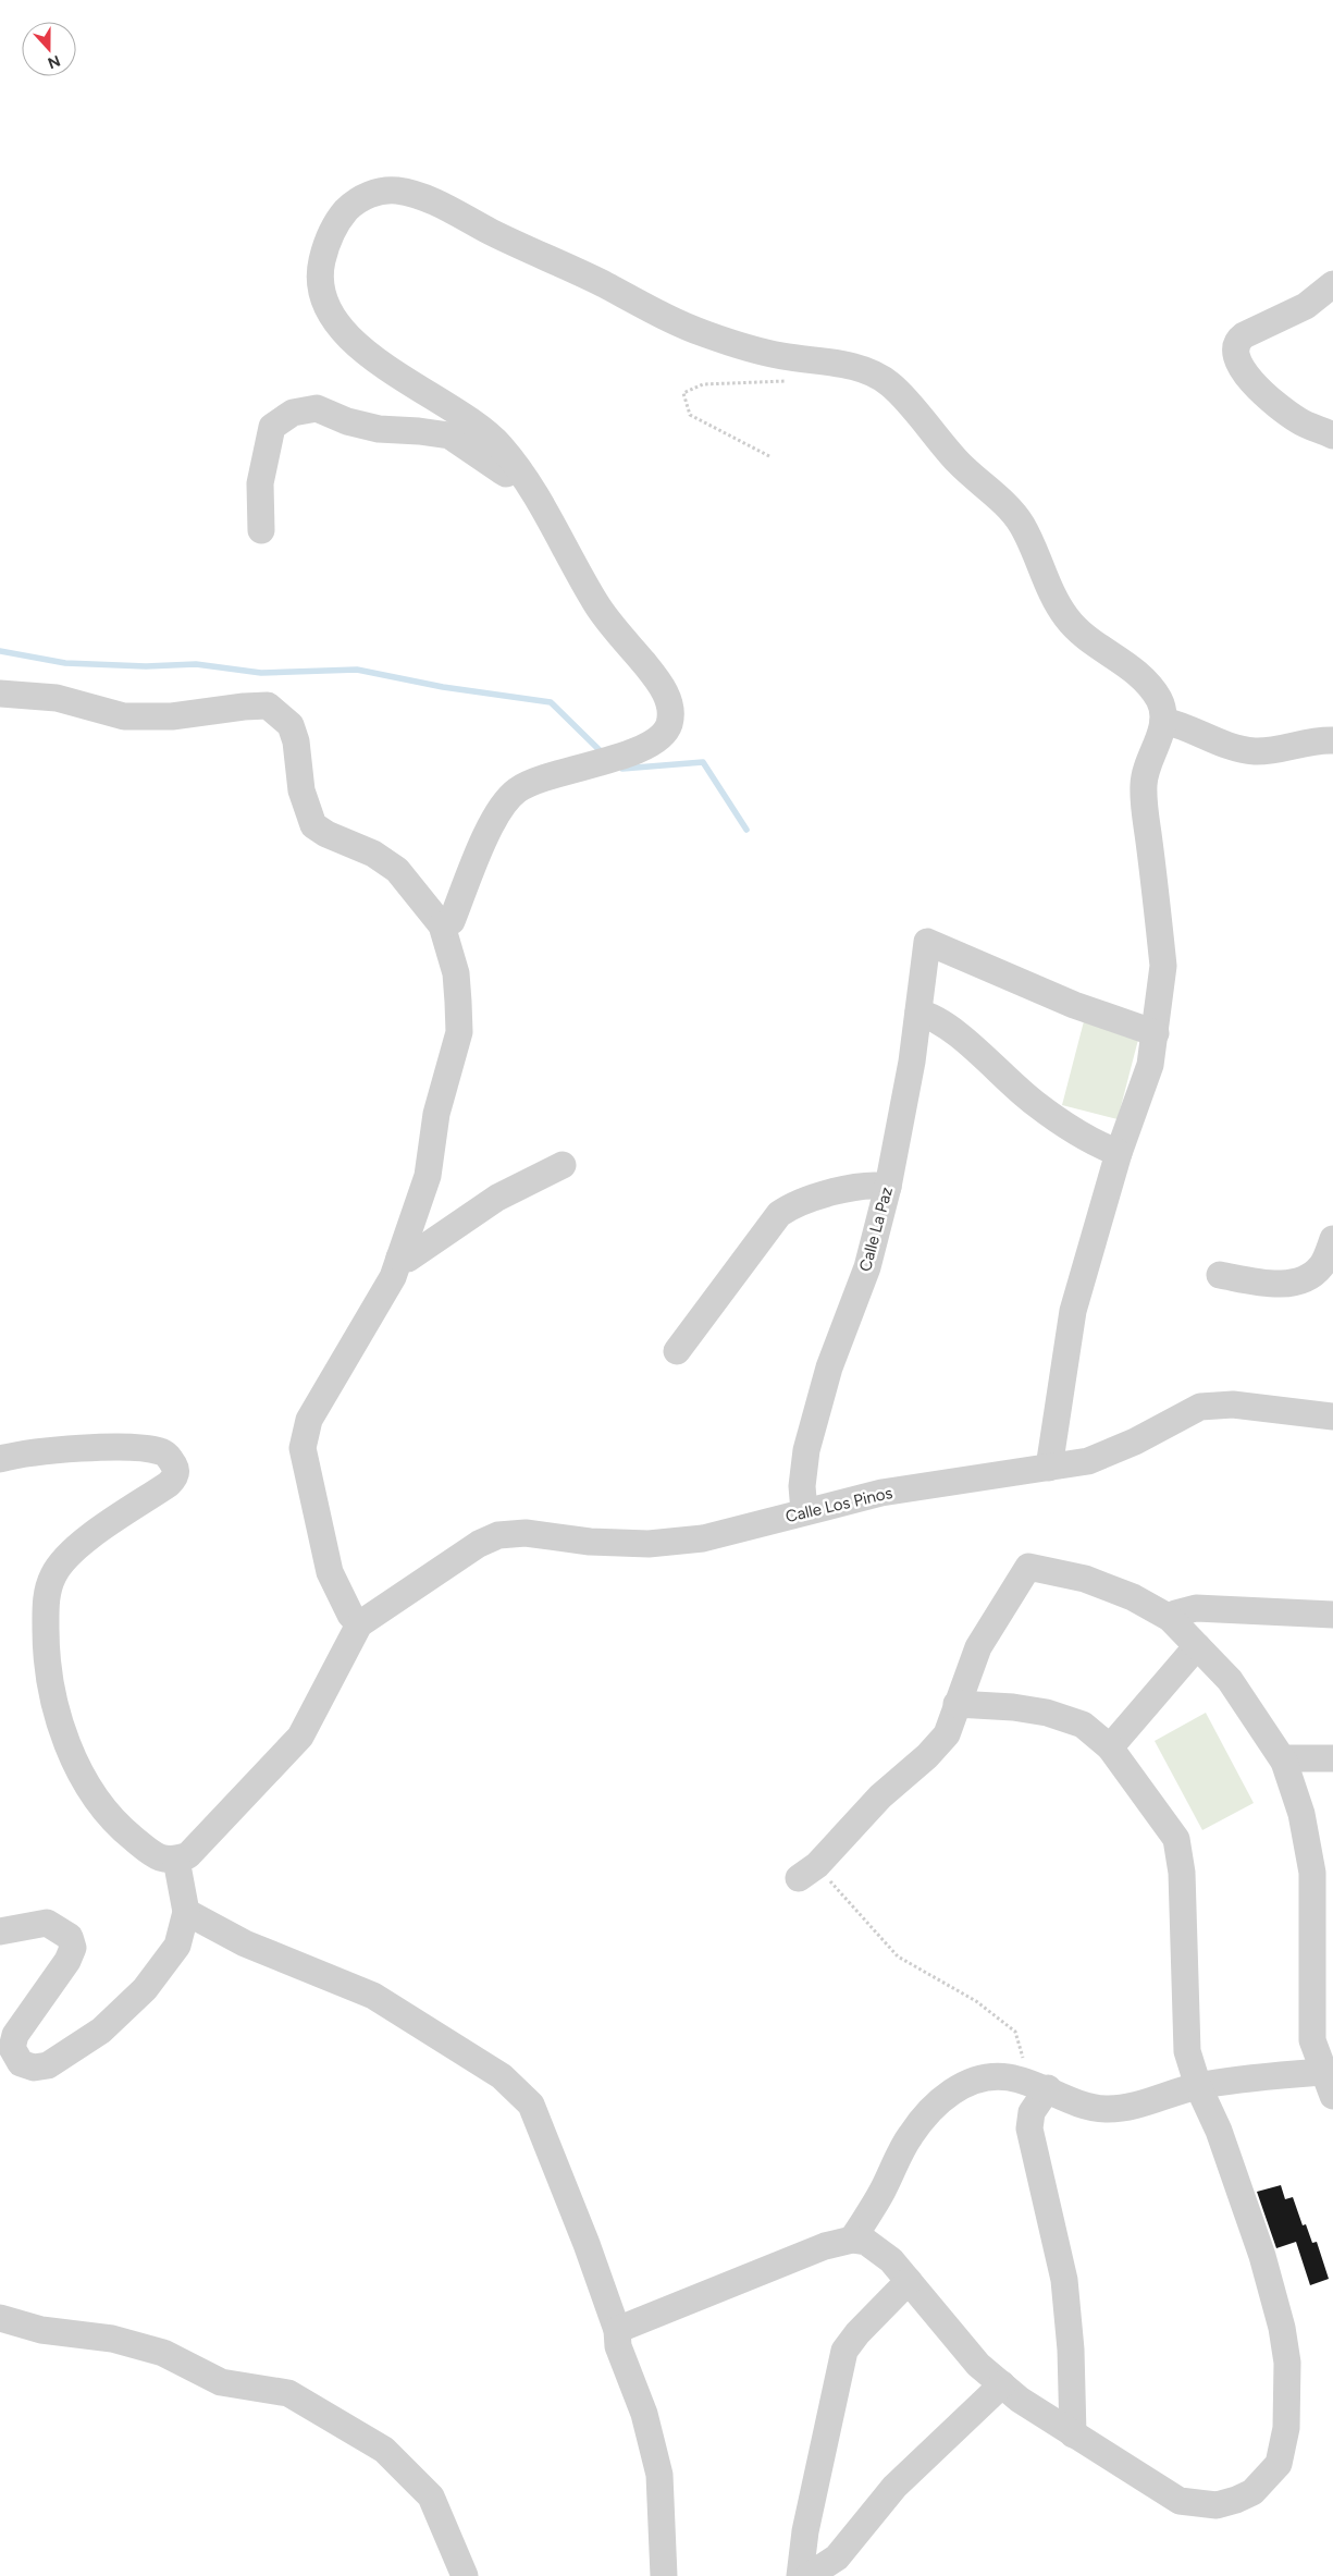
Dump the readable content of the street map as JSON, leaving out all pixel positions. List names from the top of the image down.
{
  "streets": {
    "street": ["Calle La Paz", "Calle Los Pinos"]
  },
  "crossings": [
    ["Calle La Paz", "Calle Los Pinos"]
  ],
  "north": "bottom"
}
